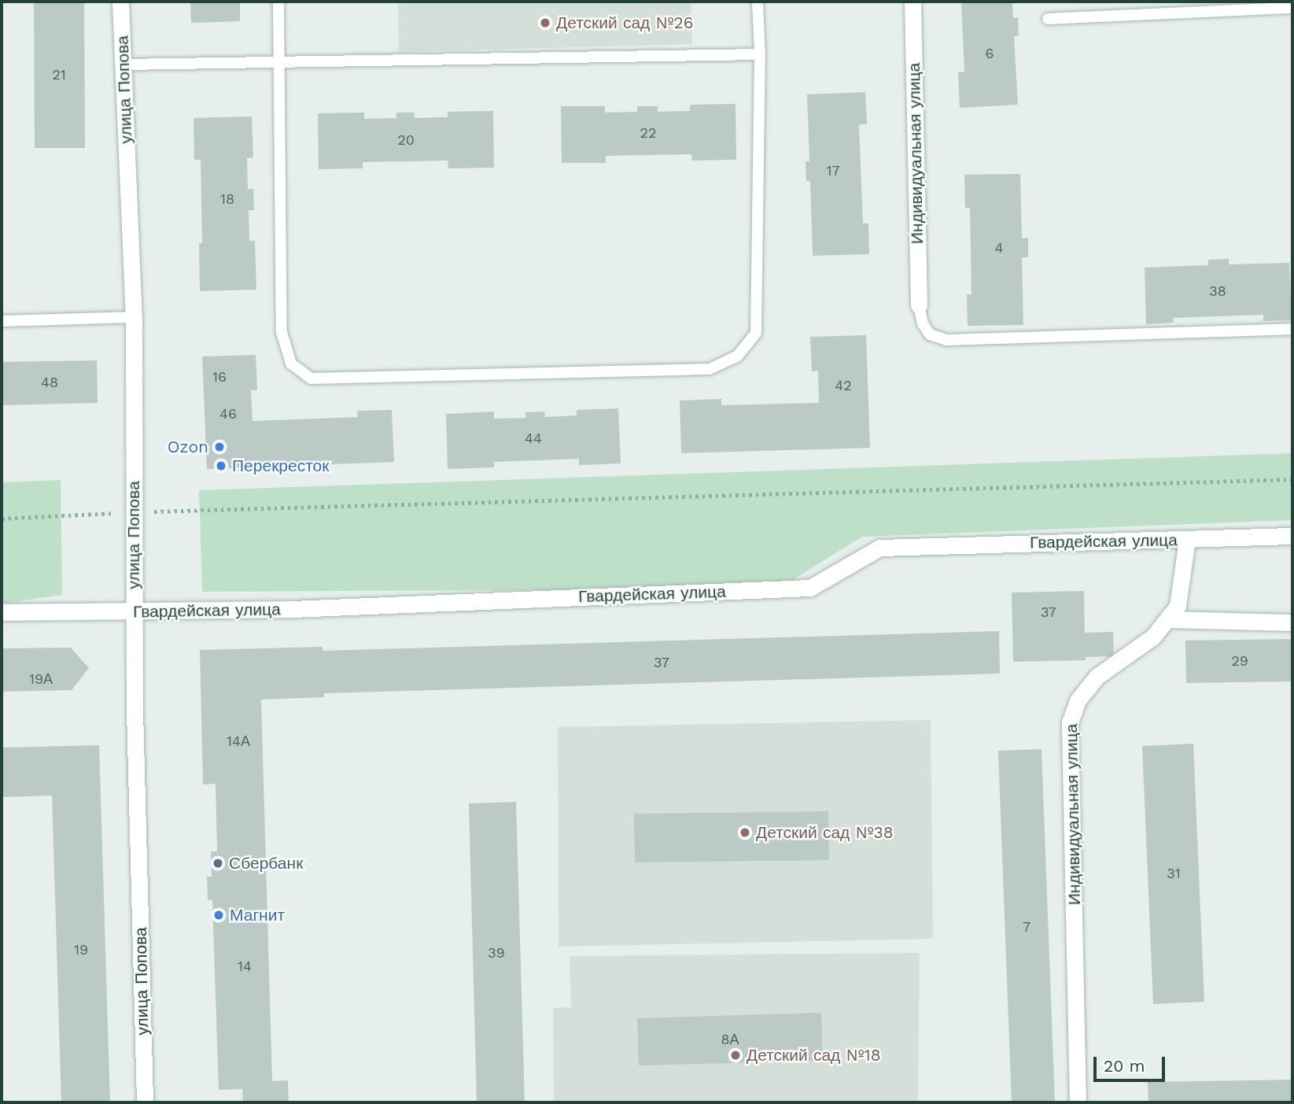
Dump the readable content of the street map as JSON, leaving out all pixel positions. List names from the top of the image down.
{
  "streets": {
    "street": ["улица Попова", "Индивидуальная улица", "Гвардейская улица"]
  },
  "crossings": [
    ["улица Попова", "Гвардейская улица"],
    ["Индивидуальная улица", "Гвардейская улица"]
  ],
  "places": [
    "Детский сад №26",
    "Ozon",
    "Перекресток",
    "Детский сад №38",
    "Сбербанк",
    "Магнит",
    "Детский сад №18"
  ],
  "house_numbers": [
    "6",
    "21",
    "22",
    "20",
    "17",
    "18",
    "4",
    "38",
    "16",
    "48",
    "42",
    "46",
    "44",
    "37",
    "29",
    "37",
    "19А",
    "14А",
    "31",
    "7",
    "19",
    "39",
    "14",
    "8А"
  ],
  "scale_bar": "20 m"
}
